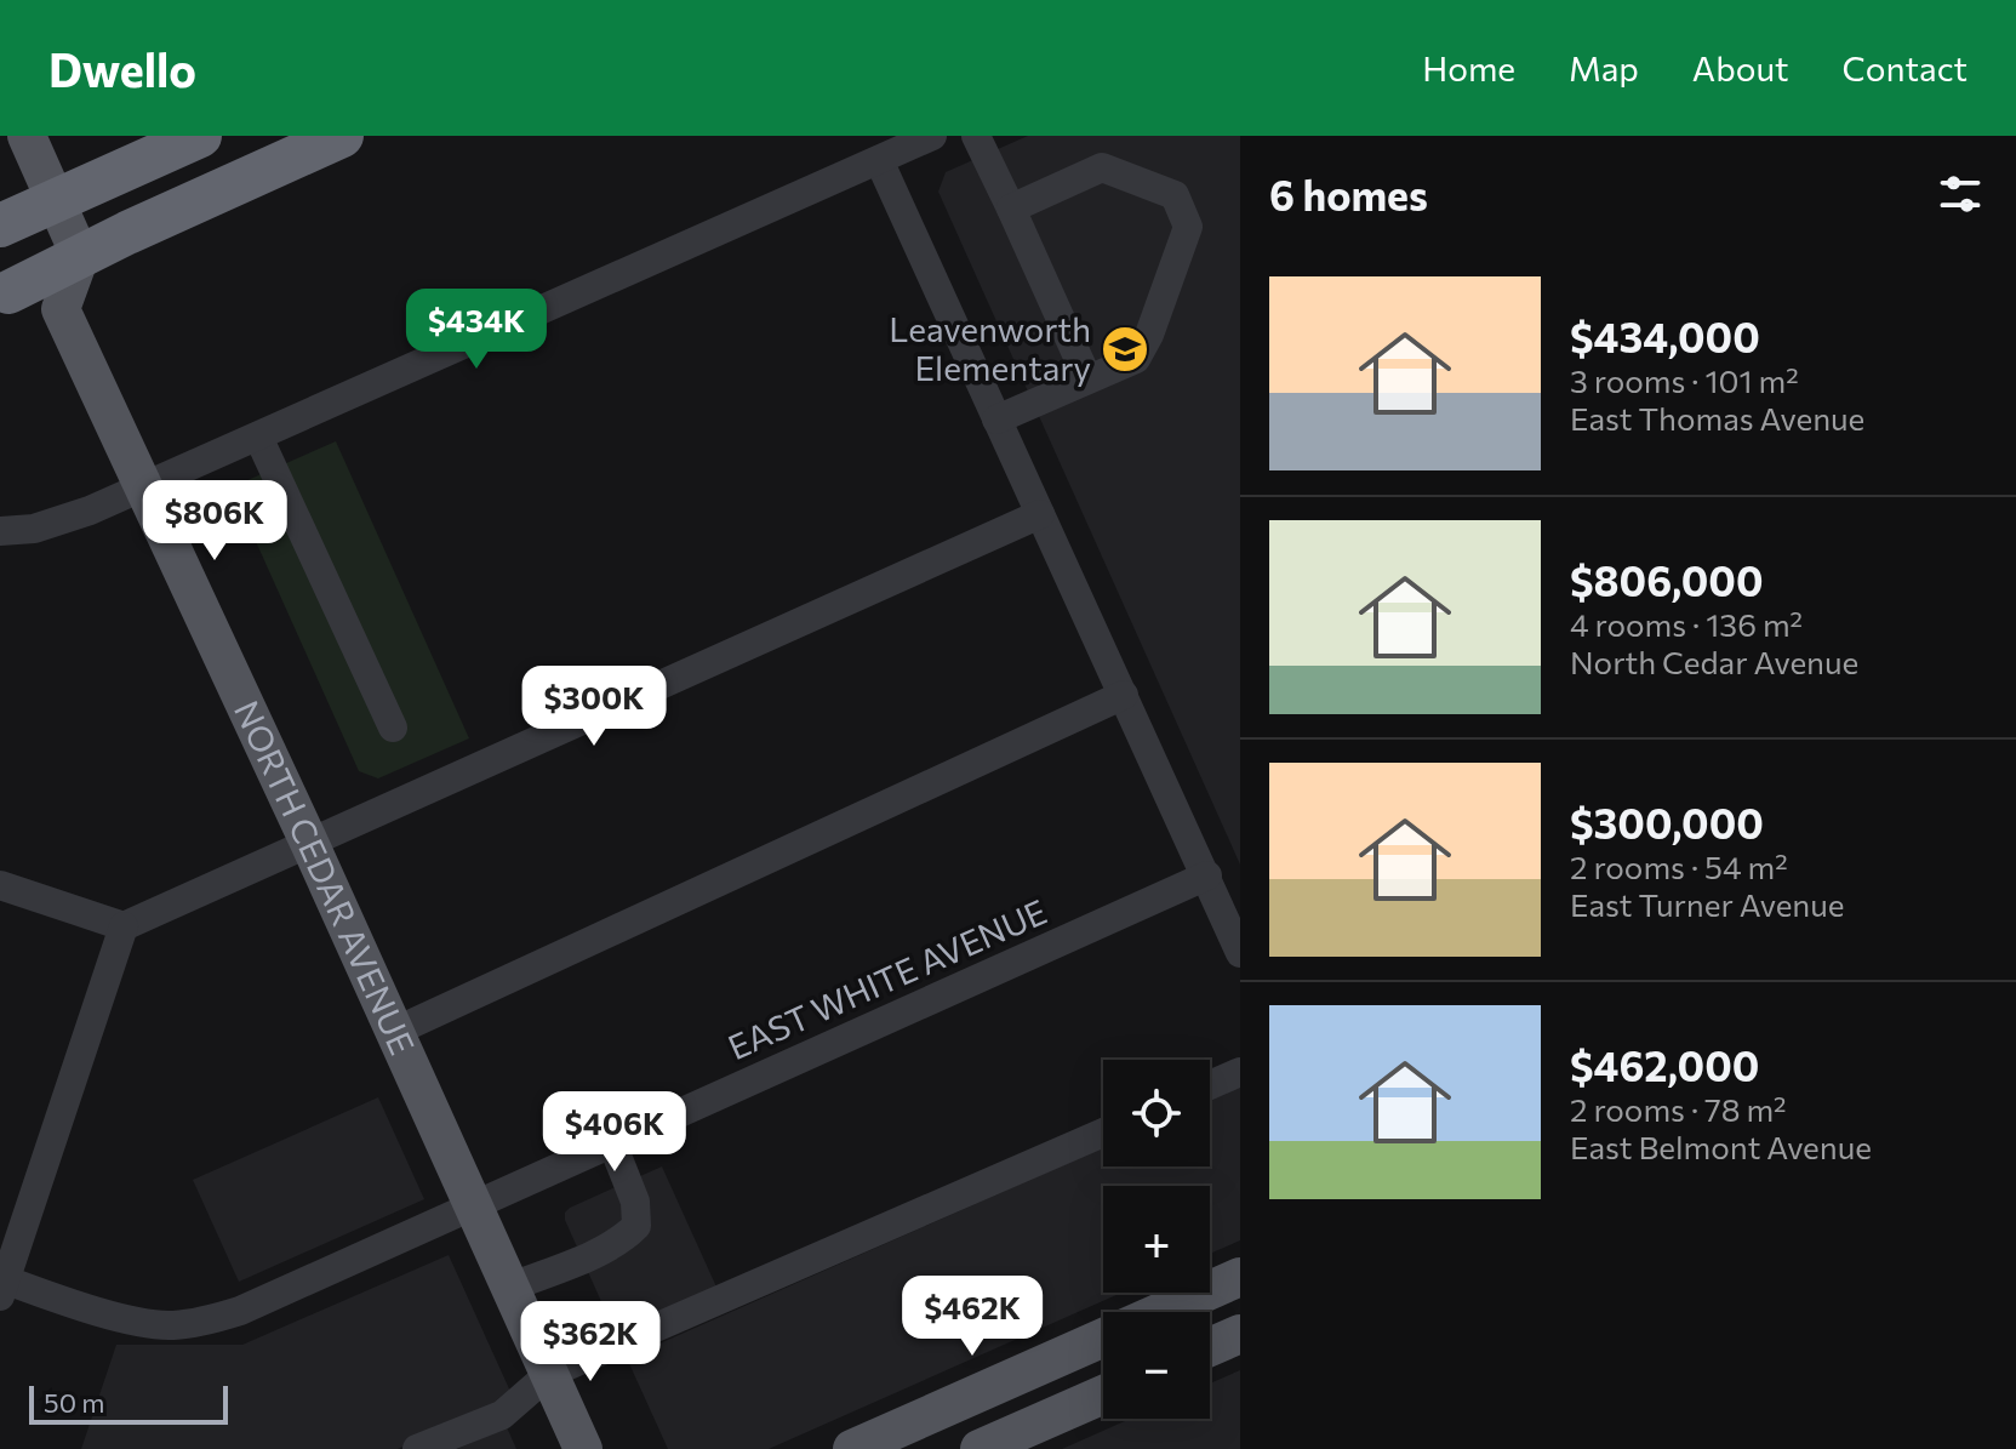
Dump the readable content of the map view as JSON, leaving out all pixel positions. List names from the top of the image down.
{
  "streets": {
    "main road": ["NORTH CEDAR AVENUE"],
    "street": ["EAST WHITE AVENUE"]
  },
  "crossings": [
    ["NORTH CEDAR AVENUE", "EAST WHITE AVENUE"]
  ],
  "places": {
    "school or university": ["Leavenworth Elementary"]
  },
  "scale_bar": "50 m",
  "page": {
    "header": "Dwello",
    "nav": [
      "Home",
      "Map",
      "About",
      "Contact"
    ],
    "heading": "6 homes",
    "list": [
      {
        "name": "$434,000",
        "note": "3 rooms · 101 m² · East Thomas Avenue"
      },
      {
        "name": "$806,000",
        "note": "4 rooms · 136 m² · North Cedar Avenue"
      },
      {
        "name": "$300,000",
        "note": "2 rooms · 54 m² · East Turner Avenue"
      },
      {
        "name": "$462,000",
        "note": "2 rooms · 78 m² · East Belmont Avenue"
      }
    ],
    "price": [
      "$434K",
      "$806K",
      "$300K",
      "$406K",
      "$462K",
      "$362K"
    ],
    "map_buttons": ["+", "−"],
    "scale": "50 m"
  }
}
